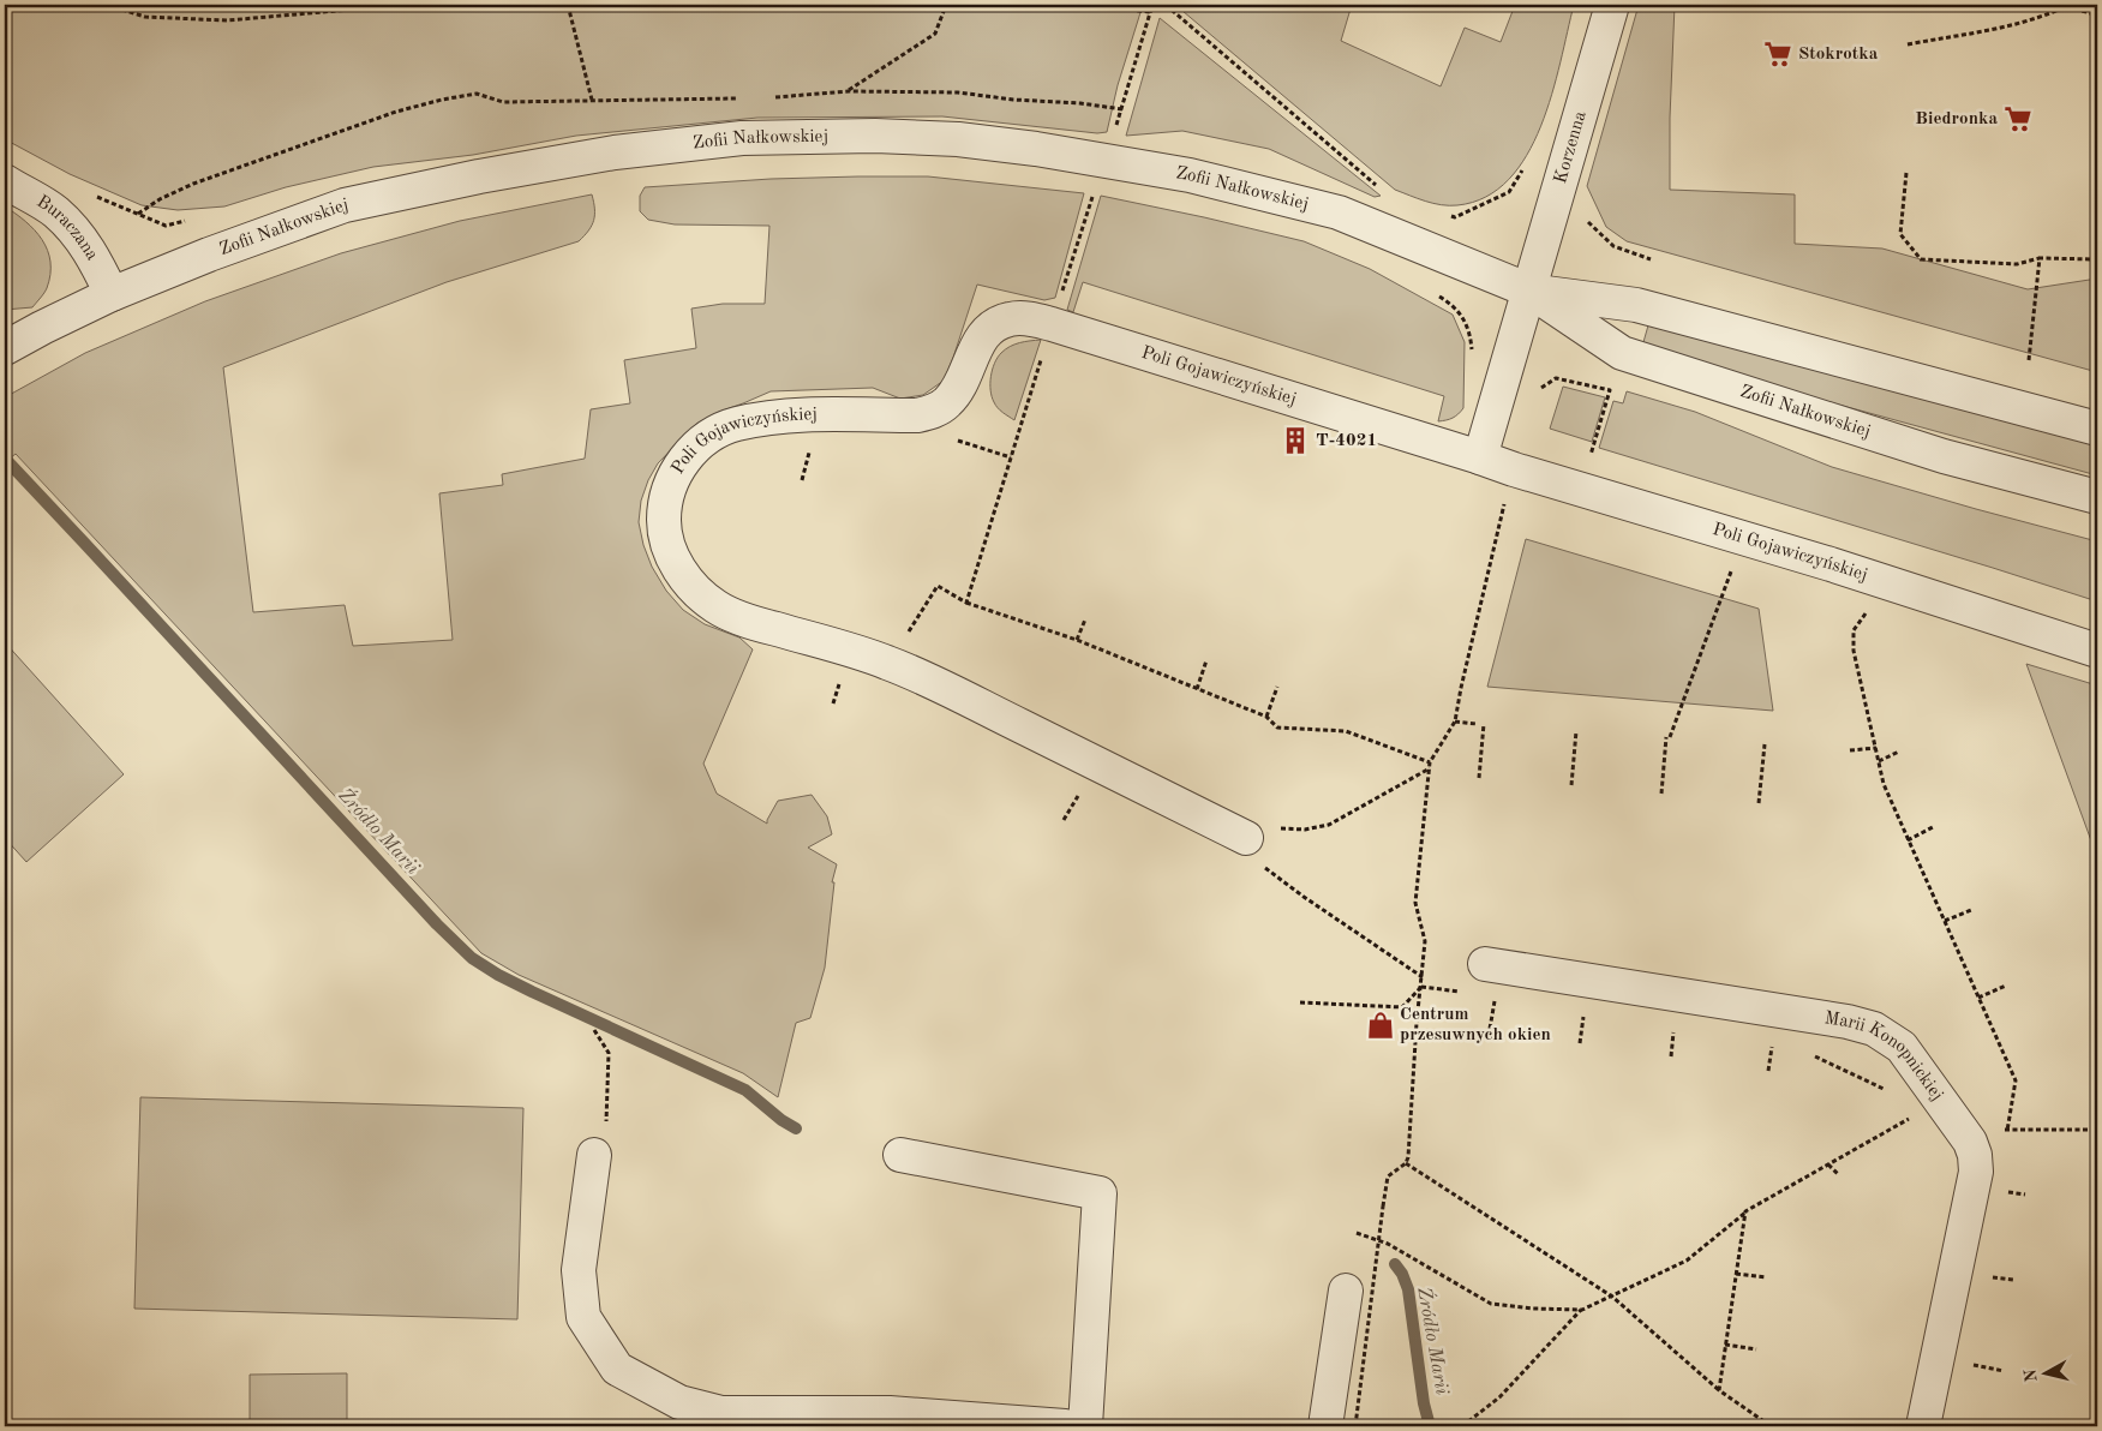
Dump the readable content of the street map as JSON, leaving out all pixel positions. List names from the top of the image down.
{
  "streets": {
    "street": [
      "Zofii Nałkowskiej",
      "Korzenna",
      "Buraczana",
      "Poli Gojawiczyńskiej",
      "Marii Konopnickiej"
    ]
  },
  "crossings": [
    ["Zofii Nałkowskiej", "Korzenna"],
    ["Zofii Nałkowskiej", "Buraczana"]
  ],
  "water": ["Źródło Marii"],
  "places": {
    "supermarket": ["Stokrotka", "Biedronka"],
    "building": ["T-4021"],
    "shop": ["Centrum przesuwnych okien"]
  },
  "north": "left"
}
